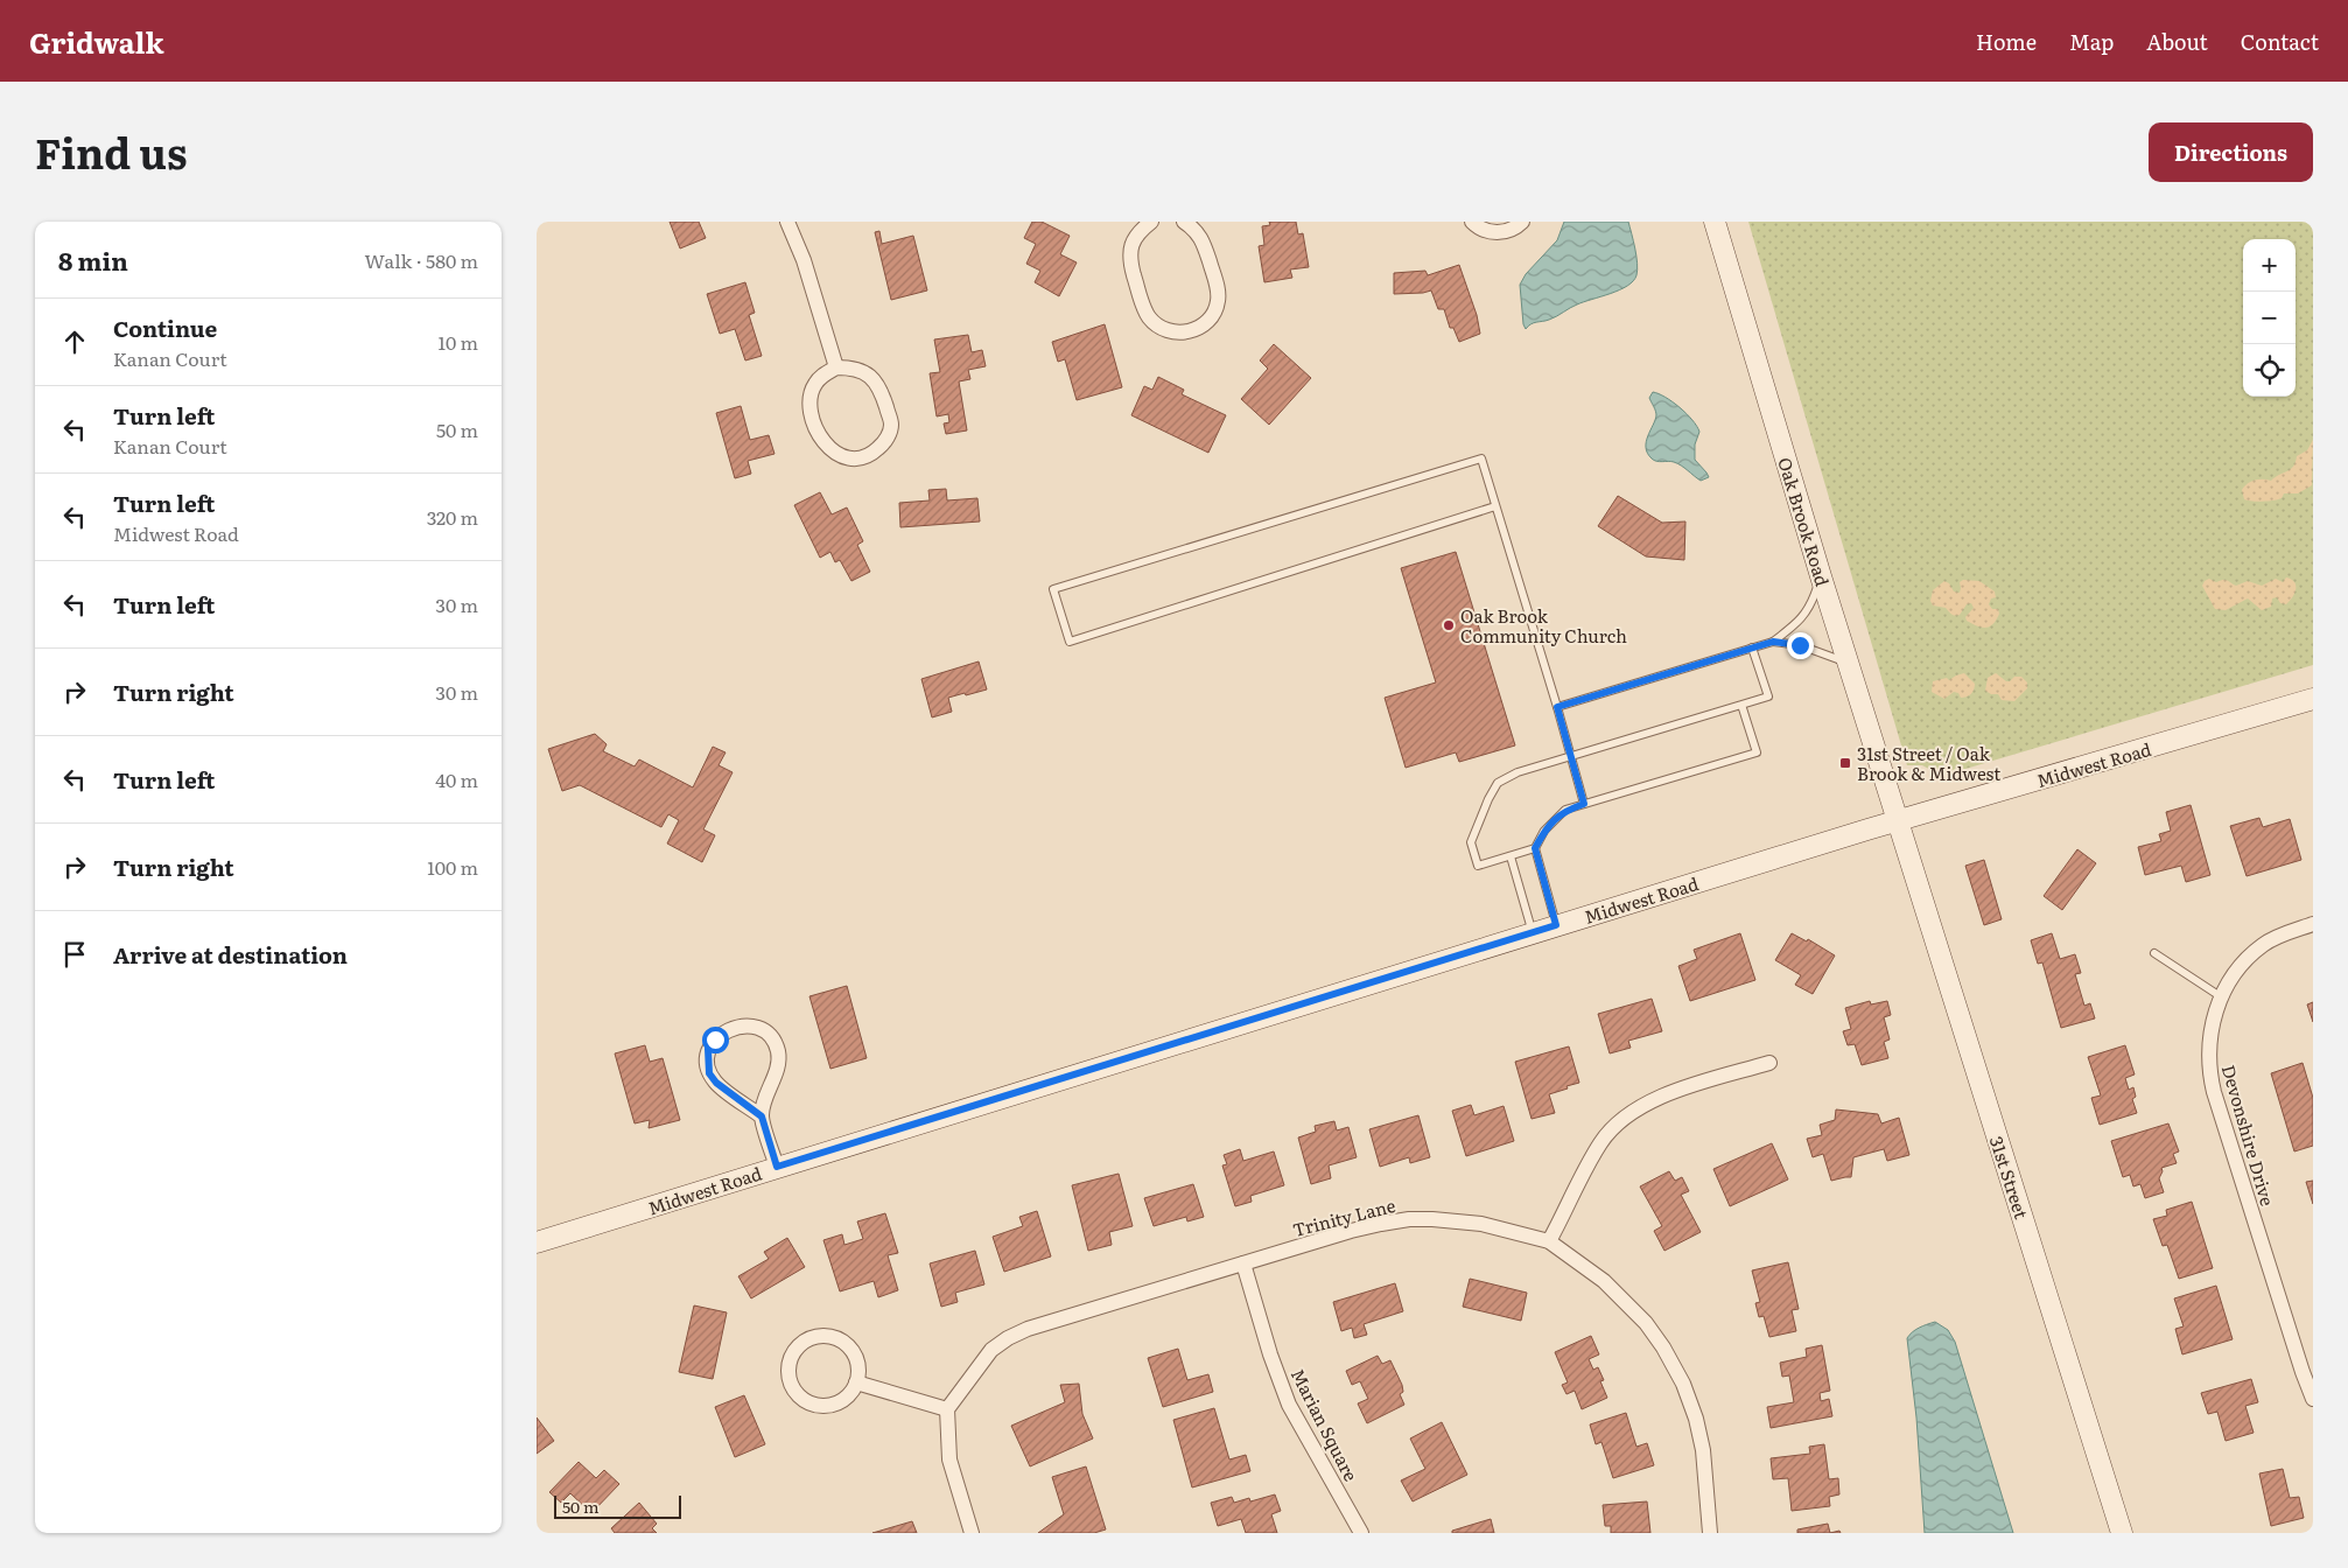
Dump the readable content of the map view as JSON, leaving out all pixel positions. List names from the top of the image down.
{
  "streets": {
    "main road": ["Oak Brook Road", "Midwest Road", "31st Street"],
    "street": ["Devonshire Drive", "Trinity Lane", "Marian Square"]
  },
  "crossings": [
    ["Oak Brook Road", "Midwest Road"],
    ["Oak Brook Road", "31st Street"],
    ["Midwest Road", "31st Street"],
    ["Trinity Lane", "Marian Square"]
  ],
  "places": {
    "other": ["Oak Brook Community Church"],
    "transit": ["31st Street / Oak Brook & Midwest"]
  },
  "scale_bar": "50 m",
  "page": {
    "header": "Gridwalk",
    "nav": [
      "Home",
      "Map",
      "About",
      "Contact"
    ],
    "title": "Find us",
    "buttons": "Directions",
    "heading": ["8 min", "Walk · 580 m"],
    "map_buttons": ["+", "−"],
    "list": [
      ["Continue", "Kanan Court", "10 m"],
      ["Turn left", "Kanan Court", "50 m"],
      ["Turn left", "Midwest Road", "320 m"],
      ["Turn left", "30 m"],
      ["Turn right", "30 m"],
      ["Turn left", "40 m"],
      ["Turn right", "100 m"],
      "Arrive at destination"
    ],
    "scale": "50 m"
  }
}
